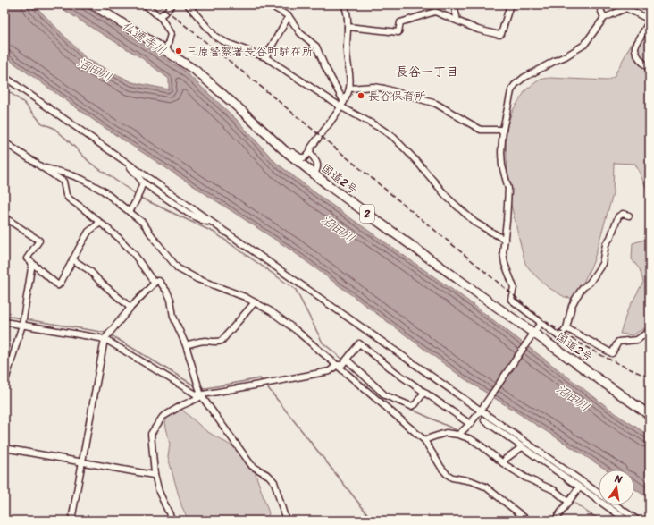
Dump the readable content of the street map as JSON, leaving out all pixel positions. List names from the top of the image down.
{
  "streets": {
    "highway": ["国道2号", "2"]
  },
  "districts": ["長谷一丁目"],
  "water": ["仏通寺川", "沼田川"],
  "places": ["三原警察署長谷町駐在所", "長谷保育所"],
  "north": "top"
}
